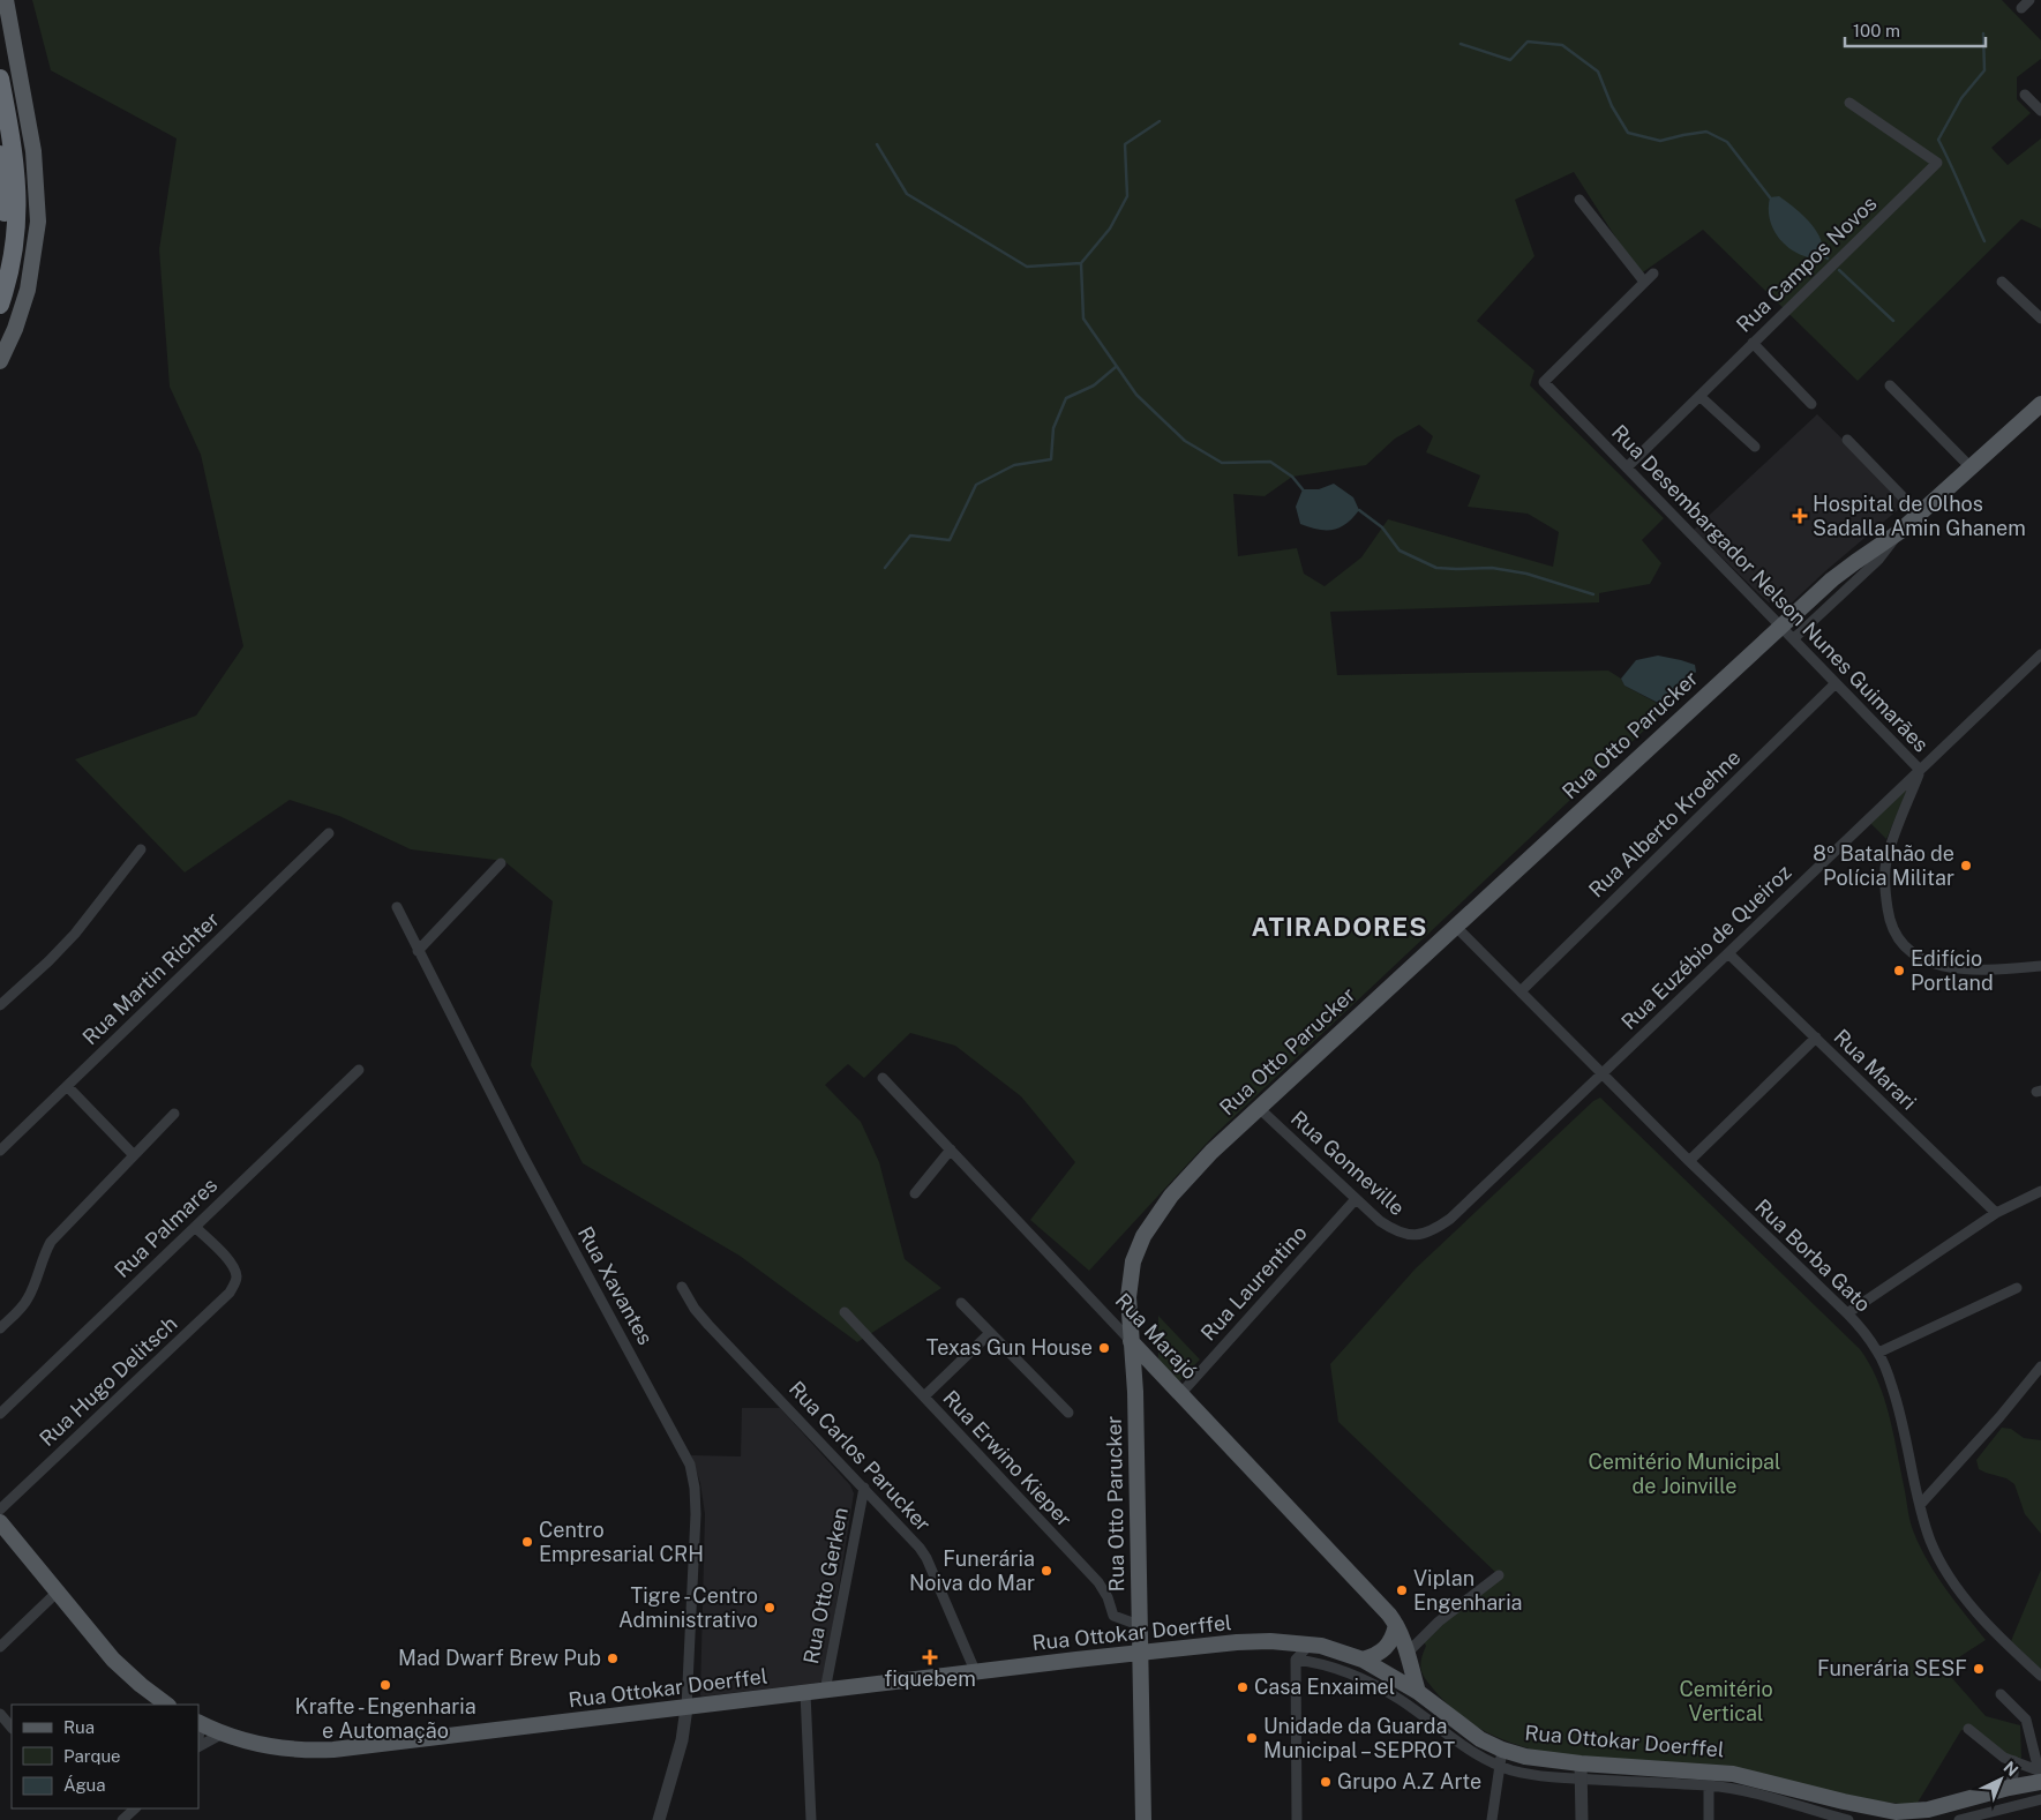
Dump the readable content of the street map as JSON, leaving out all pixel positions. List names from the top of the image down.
{
  "streets": {
    "main road": ["Rua Otto Parucker", "Rua Marajó", "Rua Ottokar Doerffel"],
    "street": [
      "Rua Campos Novos",
      "Rua Desembargador Nelson Nunes Guimarães",
      "Rua Alberto Kroehne",
      "Rua Euzébio de Queiroz",
      "Rua Martin Richter",
      "Rua Marari",
      "Rua Gonneville",
      "Rua Palmares",
      "Rua Borba Gato",
      "Rua Laurentino",
      "Rua Xavantes",
      "Rua Hugo Delitsch",
      "Rua Carlos Parucker",
      "Rua Erwino Kieper",
      "Rua Otto Gerken"
    ]
  },
  "crossings": [
    ["Rua Campos Novos", "Rua Desembargador Nelson Nunes Guimarães"],
    ["Rua Desembargador Nelson Nunes Guimarães", "Rua Otto Parucker"],
    ["Rua Desembargador Nelson Nunes Guimarães", "Rua Alberto Kroehne"],
    ["Rua Desembargador Nelson Nunes Guimarães", "Rua Euzébio de Queiroz"],
    ["Rua Otto Parucker", "Rua Gonneville"],
    ["Rua Otto Parucker", "Rua Borba Gato"],
    ["Rua Otto Parucker", "Rua Marajó"],
    ["Rua Otto Parucker", "Rua Erwino Kieper"],
    ["Rua Otto Parucker", "Rua Ottokar Doerffel"],
    ["Rua Alberto Kroehne", "Rua Borba Gato"],
    ["Rua Euzébio de Queiroz", "Rua Marari"],
    ["Rua Euzébio de Queiroz", "Rua Gonneville"],
    ["Rua Euzébio de Queiroz", "Rua Borba Gato"],
    ["Rua Gonneville", "Rua Laurentino"],
    ["Rua Palmares", "Rua Hugo Delitsch"],
    ["Rua Laurentino", "Rua Marajó"],
    ["Rua Xavantes", "Rua Ottokar Doerffel"],
    ["Rua Marajó", "Rua Ottokar Doerffel"],
    ["Rua Carlos Parucker", "Rua Otto Gerken"],
    ["Rua Carlos Parucker", "Rua Ottokar Doerffel"],
    ["Rua Otto Gerken", "Rua Ottokar Doerffel"]
  ],
  "districts": ["ATIRADORES"],
  "parks": ["Cemitério Municipal de Joinville", "Cemitério Vertical"],
  "places": {
    "health": ["Hospital de Olhos Sadalla Amin Ghanem", "fiquebem"],
    "other": [
      "8º Batalhão de Polícia Militar",
      "Edifício Portland",
      "Texas Gun House",
      "Centro Empresarial CRH",
      "Funerária Noiva do Mar",
      "Viplan Engenharia",
      "Tigre - Centro Administrativo",
      "Mad Dwarf Brew Pub",
      "Funerária SESF",
      "Krafte - Engenharia e Automação",
      "Casa Enxaimel",
      "Unidade da Guarda Municipal – SEPROT",
      "Grupo A.Z Arte"
    ]
  },
  "legend": ["Rua", "Parque", "Água"],
  "scale_bar": "100 m",
  "north": "top right"
}
